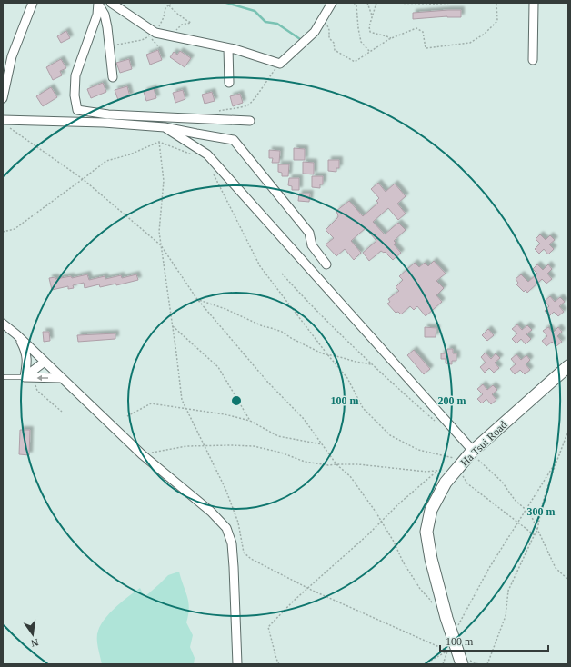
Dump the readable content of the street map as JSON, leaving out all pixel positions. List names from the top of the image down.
{
  "streets": {
    "street": ["Ha Tsui Road"]
  },
  "scale_bar": "100 m",
  "north": "bottom",
  "rings": ["100 m", "200 m", "300 m"]
}
